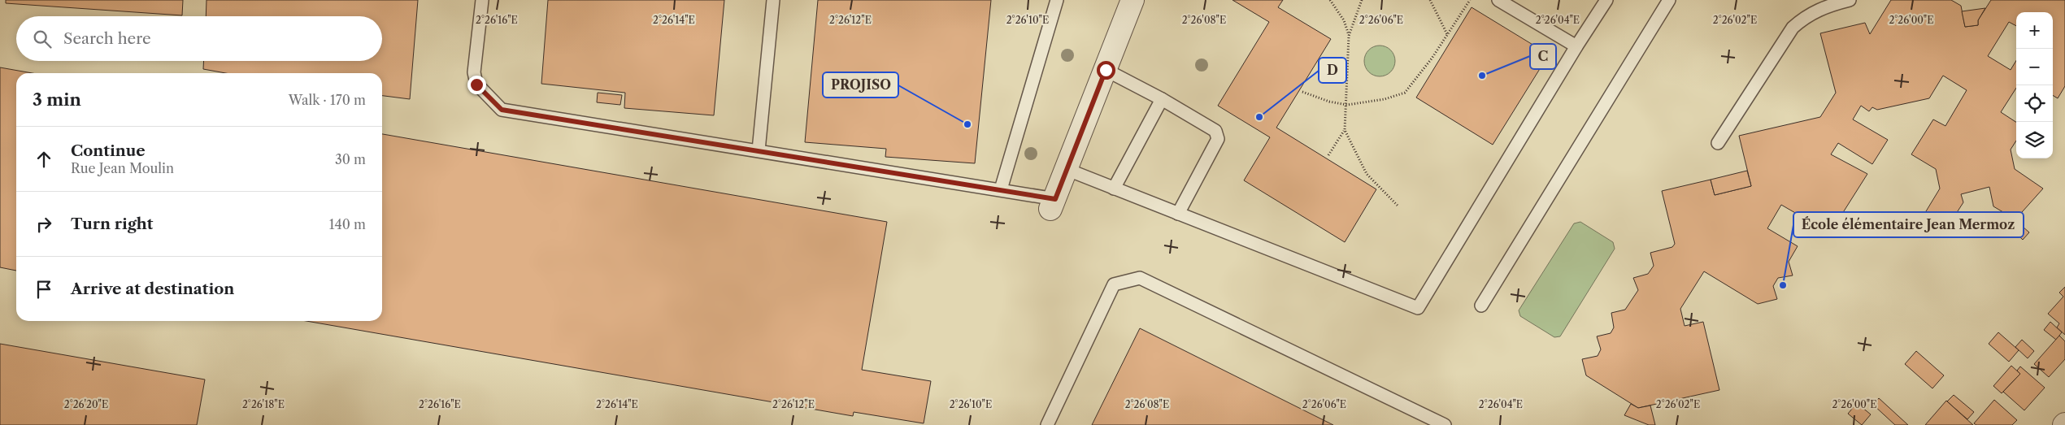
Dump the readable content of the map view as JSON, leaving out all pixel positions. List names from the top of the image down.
{
  "places": [
    "C",
    "D",
    "PROJISO",
    "École élémentaire Jean Mermoz"
  ],
  "page": {
    "map_buttons": ["+", "−"],
    "search": "Search here",
    "heading": ["3 min", "Walk · 170 m"],
    "list": [
      ["Continue", "Rue Jean Moulin", "30 m"],
      ["Turn right", "140 m"],
      "Arrive at destination"
    ]
  },
  "coordinates": [
    "2°26'16\"E",
    "2°26'14\"E",
    "2°26'12\"E",
    "2°26'10\"E",
    "2°26'08\"E",
    "2°26'06\"E",
    "2°26'04\"E",
    "2°26'02\"E",
    "2°26'00\"E",
    "2°26'20\"E",
    "2°26'18\"E"
  ]
}
